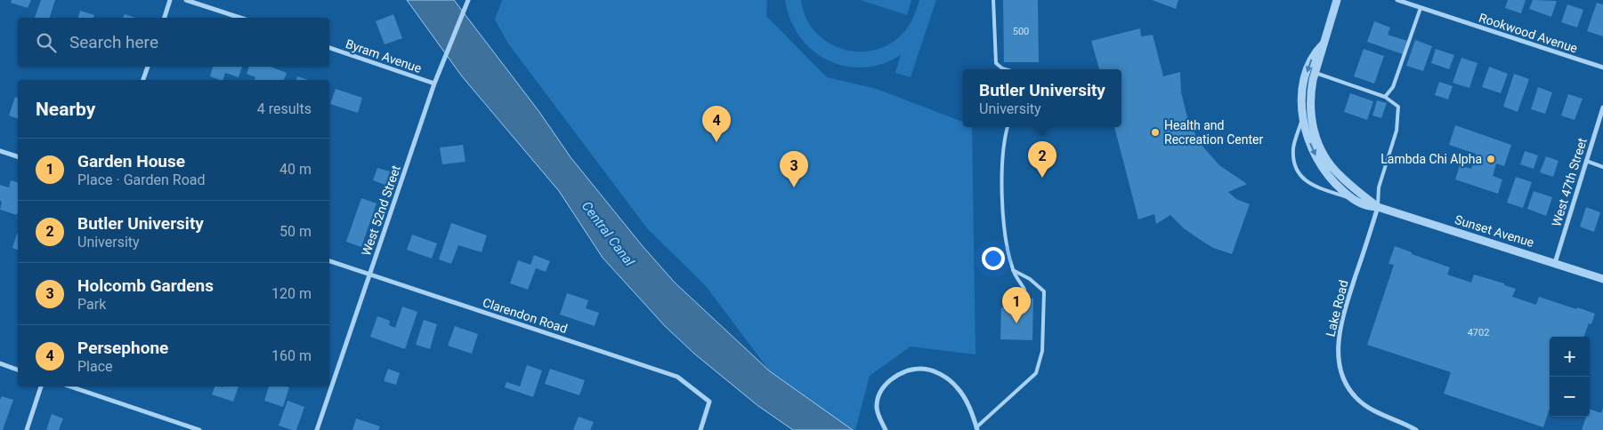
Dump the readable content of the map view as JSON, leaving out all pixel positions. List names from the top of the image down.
{
  "streets": {
    "street": [
      "Rookwood Avenue",
      "Byram Avenue",
      "West 47th Street",
      "West 52nd Street",
      "Sunset Avenue",
      "Lake Road",
      "Clarendon Road"
    ]
  },
  "crossings": [
    ["Byram Avenue", "West 52nd Street"],
    ["West 47th Street", "Sunset Avenue"],
    ["West 52nd Street", "Clarendon Road"],
    ["Sunset Avenue", "Lake Road"]
  ],
  "water": ["Central Canal"],
  "places": ["Health and Recreation Center", "Lambda Chi Alpha"],
  "house_numbers": ["500", "4702"],
  "page": {
    "search": "Search here",
    "popup": ["Butler University", "University"],
    "heading": ["Nearby", "4 results"],
    "pins": [
      "4",
      "2",
      "3",
      "1"
    ],
    "list": [
      {
        "mark": "1",
        "name": "Garden House",
        "note": "Place · Garden Road",
        "value": "40 m"
      },
      {
        "mark": "2",
        "name": "Butler University",
        "note": "University",
        "value": "50 m"
      },
      {
        "mark": "3",
        "name": "Holcomb Gardens",
        "note": "Park",
        "value": "120 m"
      },
      {
        "mark": "4",
        "name": "Persephone",
        "note": "Place",
        "value": "160 m"
      }
    ],
    "map_buttons": ["+", "−"]
  }
}
